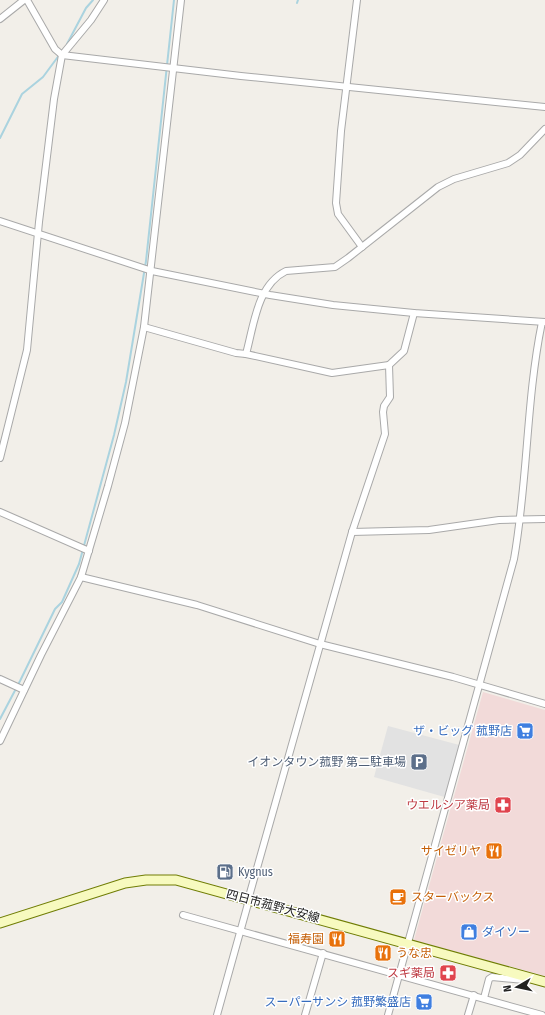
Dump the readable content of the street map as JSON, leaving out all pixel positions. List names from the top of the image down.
{
  "streets": {
    "main road": ["四日市菰野大安線"]
  },
  "places": {
    "supermarket": ["ザ・ビッグ 菰野店", "スーパーサンシ 菰野繁盛店"],
    "parking": ["イオンタウン菰野 第二駐車場"],
    "pharmacy": ["ウエルシア薬局", "スギ薬局"],
    "restaurant": ["サイゼリヤ", "福寿園", "うな忠"],
    "fuel station": ["Kygnus"],
    "cafe": ["スターバックス"],
    "shop": ["ダイソー"]
  },
  "north": "left"
}
